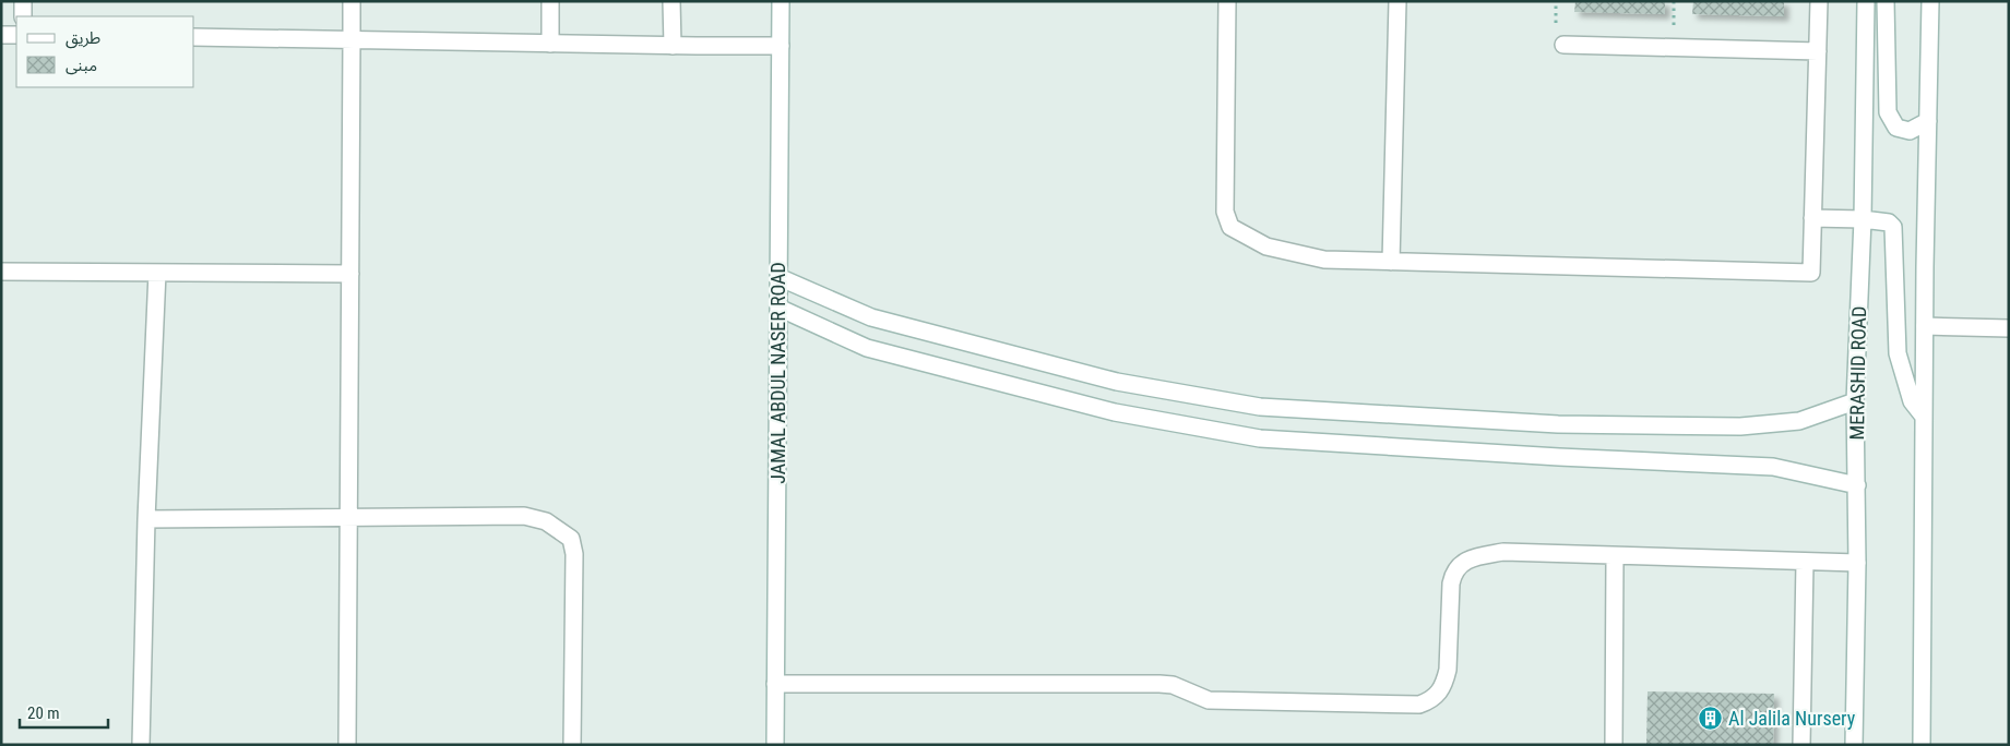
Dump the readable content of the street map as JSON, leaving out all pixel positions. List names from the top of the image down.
{
  "streets": {
    "street": ["JAMAL ABDUL NASER ROAD", "MERASHID ROAD"]
  },
  "places": {
    "building": ["Al Jalila Nursery"]
  },
  "legend": ["طريق", "مبنى"],
  "scale_bar": "20 m"
}
